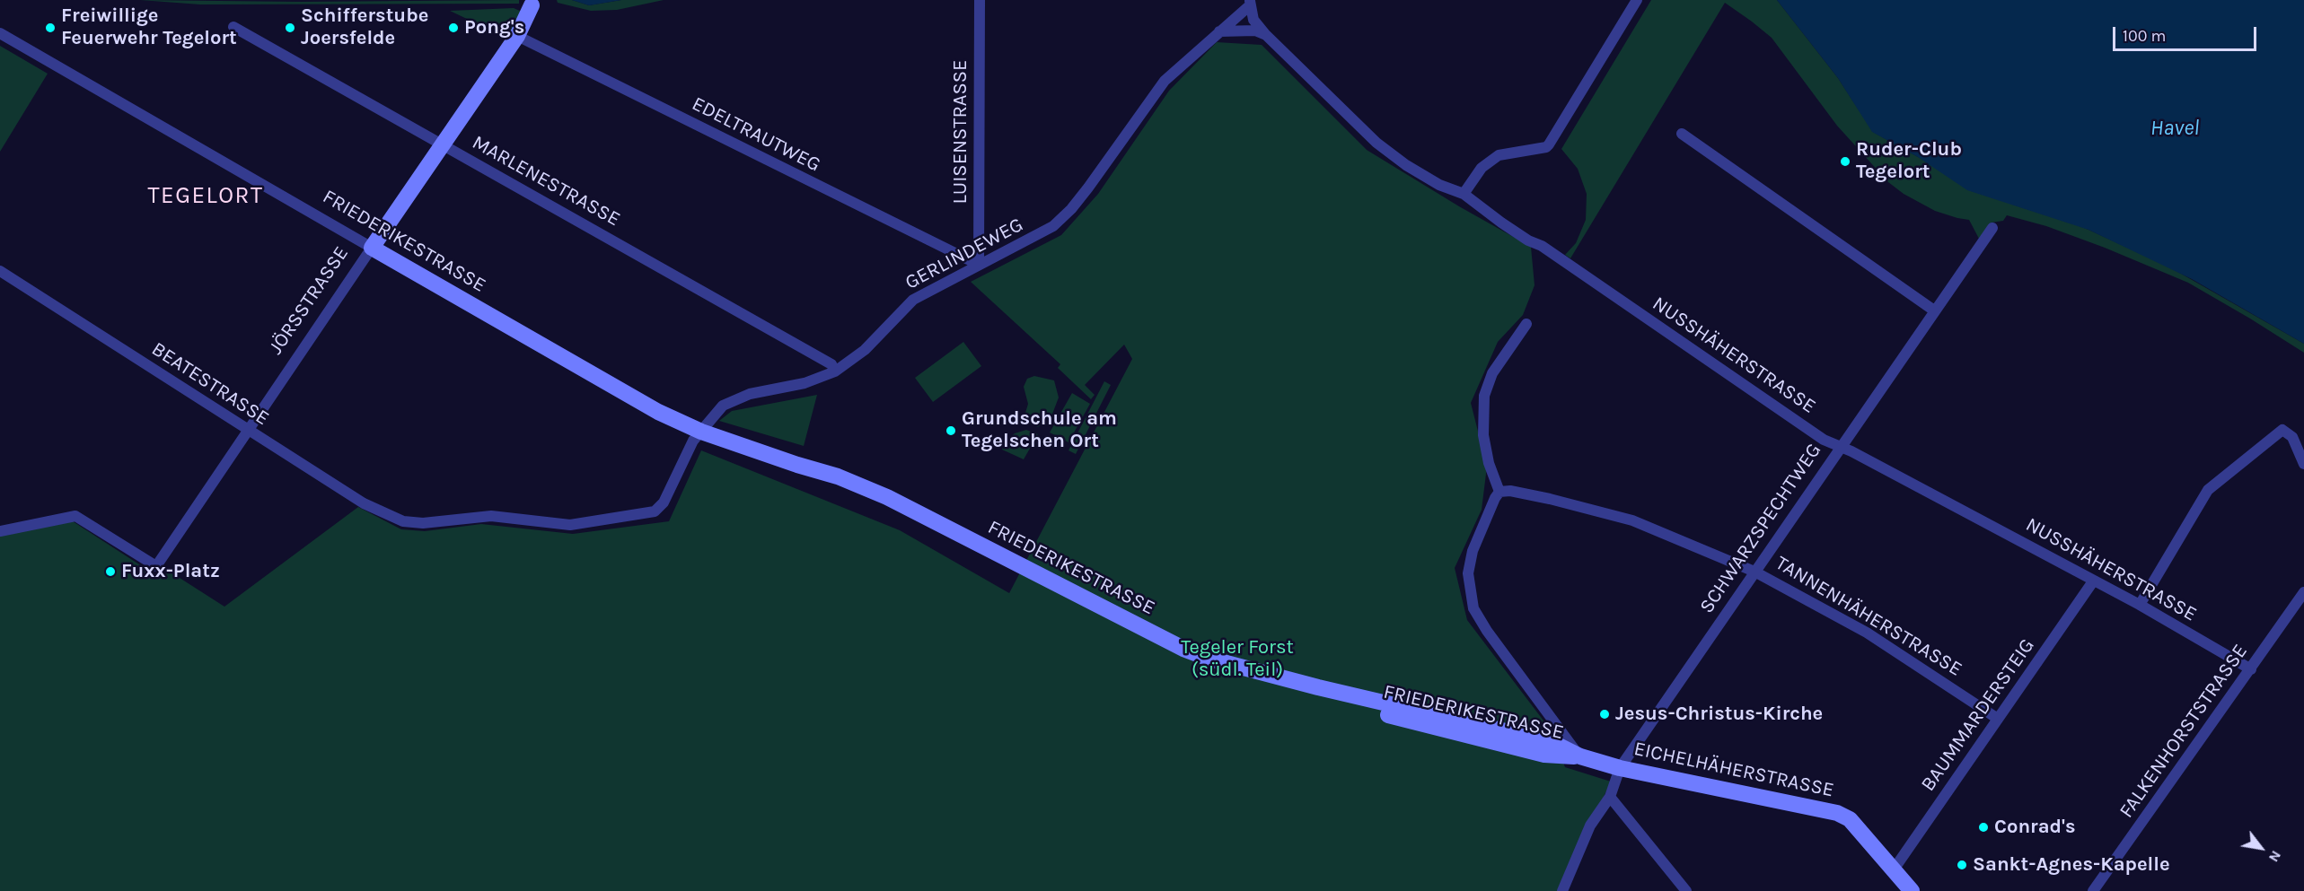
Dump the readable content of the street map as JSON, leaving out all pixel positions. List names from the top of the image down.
{
  "streets": {
    "street": [
      "LUISENSTRASSE",
      "EDELTRAUTWEG",
      "MARLENESTRASSE",
      "FRIEDERIKESTRASSE",
      "GERLINDEWEG",
      "JÖRSSTRASSE",
      "NUSSHÄHERSTRASSE",
      "BEATESTRASSE",
      "SCHWARZSPECHTWEG",
      "TANNENHÄHERSTRASSE",
      "BAUMMARDERSTEIG",
      "FALKENHORSTSTRASSE",
      "EICHELHÄHERSTRASSE"
    ]
  },
  "crossings": [
    ["LUISENSTRASSE", "EDELTRAUTWEG"],
    ["LUISENSTRASSE", "GERLINDEWEG"],
    ["EDELTRAUTWEG", "GERLINDEWEG"],
    ["EDELTRAUTWEG", "JÖRSSTRASSE"],
    ["MARLENESTRASSE", "GERLINDEWEG"],
    ["MARLENESTRASSE", "JÖRSSTRASSE"],
    ["FRIEDERIKESTRASSE", "GERLINDEWEG"],
    ["FRIEDERIKESTRASSE", "JÖRSSTRASSE"],
    ["FRIEDERIKESTRASSE", "EICHELHÄHERSTRASSE"],
    ["GERLINDEWEG", "NUSSHÄHERSTRASSE"],
    ["GERLINDEWEG", "BEATESTRASSE"],
    ["JÖRSSTRASSE", "BEATESTRASSE"],
    ["NUSSHÄHERSTRASSE", "SCHWARZSPECHTWEG"],
    ["NUSSHÄHERSTRASSE", "BAUMMARDERSTEIG"],
    ["NUSSHÄHERSTRASSE", "FALKENHORSTSTRASSE"],
    ["SCHWARZSPECHTWEG", "TANNENHÄHERSTRASSE"],
    ["SCHWARZSPECHTWEG", "EICHELHÄHERSTRASSE"],
    ["TANNENHÄHERSTRASSE", "BAUMMARDERSTEIG"],
    ["BAUMMARDERSTEIG", "EICHELHÄHERSTRASSE"]
  ],
  "districts": ["TEGELORT"],
  "water": ["Havel"],
  "parks": ["Tegeler Forst (südl. Teil)"],
  "places": [
    "Freiwillige Feuerwehr Tegelort",
    "Schifferstube Joersfelde",
    "Pong's",
    "Ruder-Club Tegelort",
    "Grundschule am Tegelschen Ort",
    "Fuxx-Platz",
    "Jesus-Christus-Kirche",
    "Conrad's",
    "Sankt-Agnes-Kapelle"
  ],
  "scale_bar": "100 m",
  "north": "bottom right"
}
